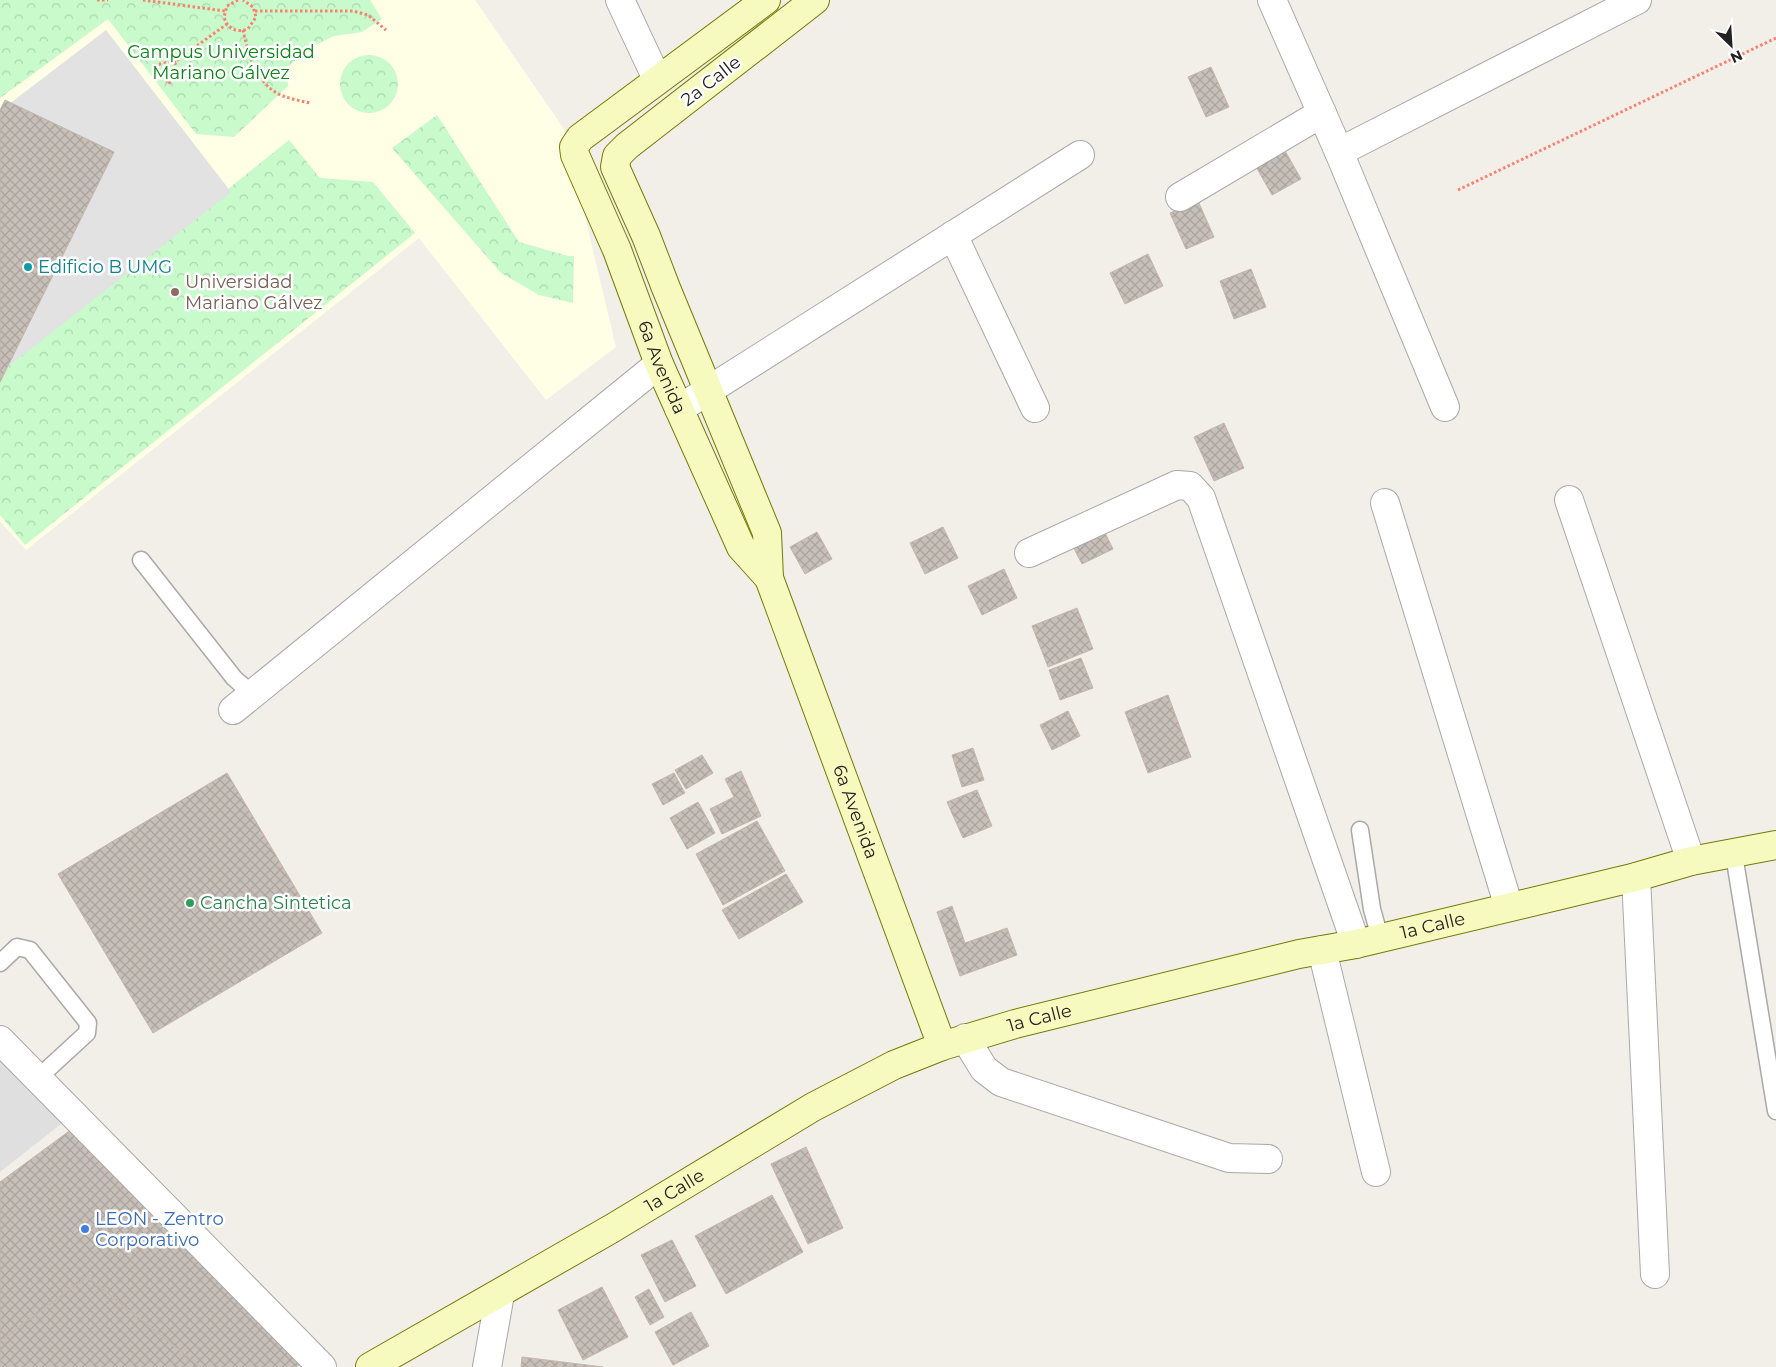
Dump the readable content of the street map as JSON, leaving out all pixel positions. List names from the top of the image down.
{
  "streets": {
    "street": ["2a Calle", "6a Avenida", "1a Calle"]
  },
  "crossings": [
    ["2a Calle", "6a Avenida"],
    ["6a Avenida", "1a Calle"]
  ],
  "parks": ["Campus Universidad Mariano Gálvez"],
  "places": [
    "Edificio B UMG",
    "Universidad Mariano Gálvez",
    "Cancha Sintetica",
    "LEON - Zentro Corporativo"
  ],
  "north": "bottom right"
}
